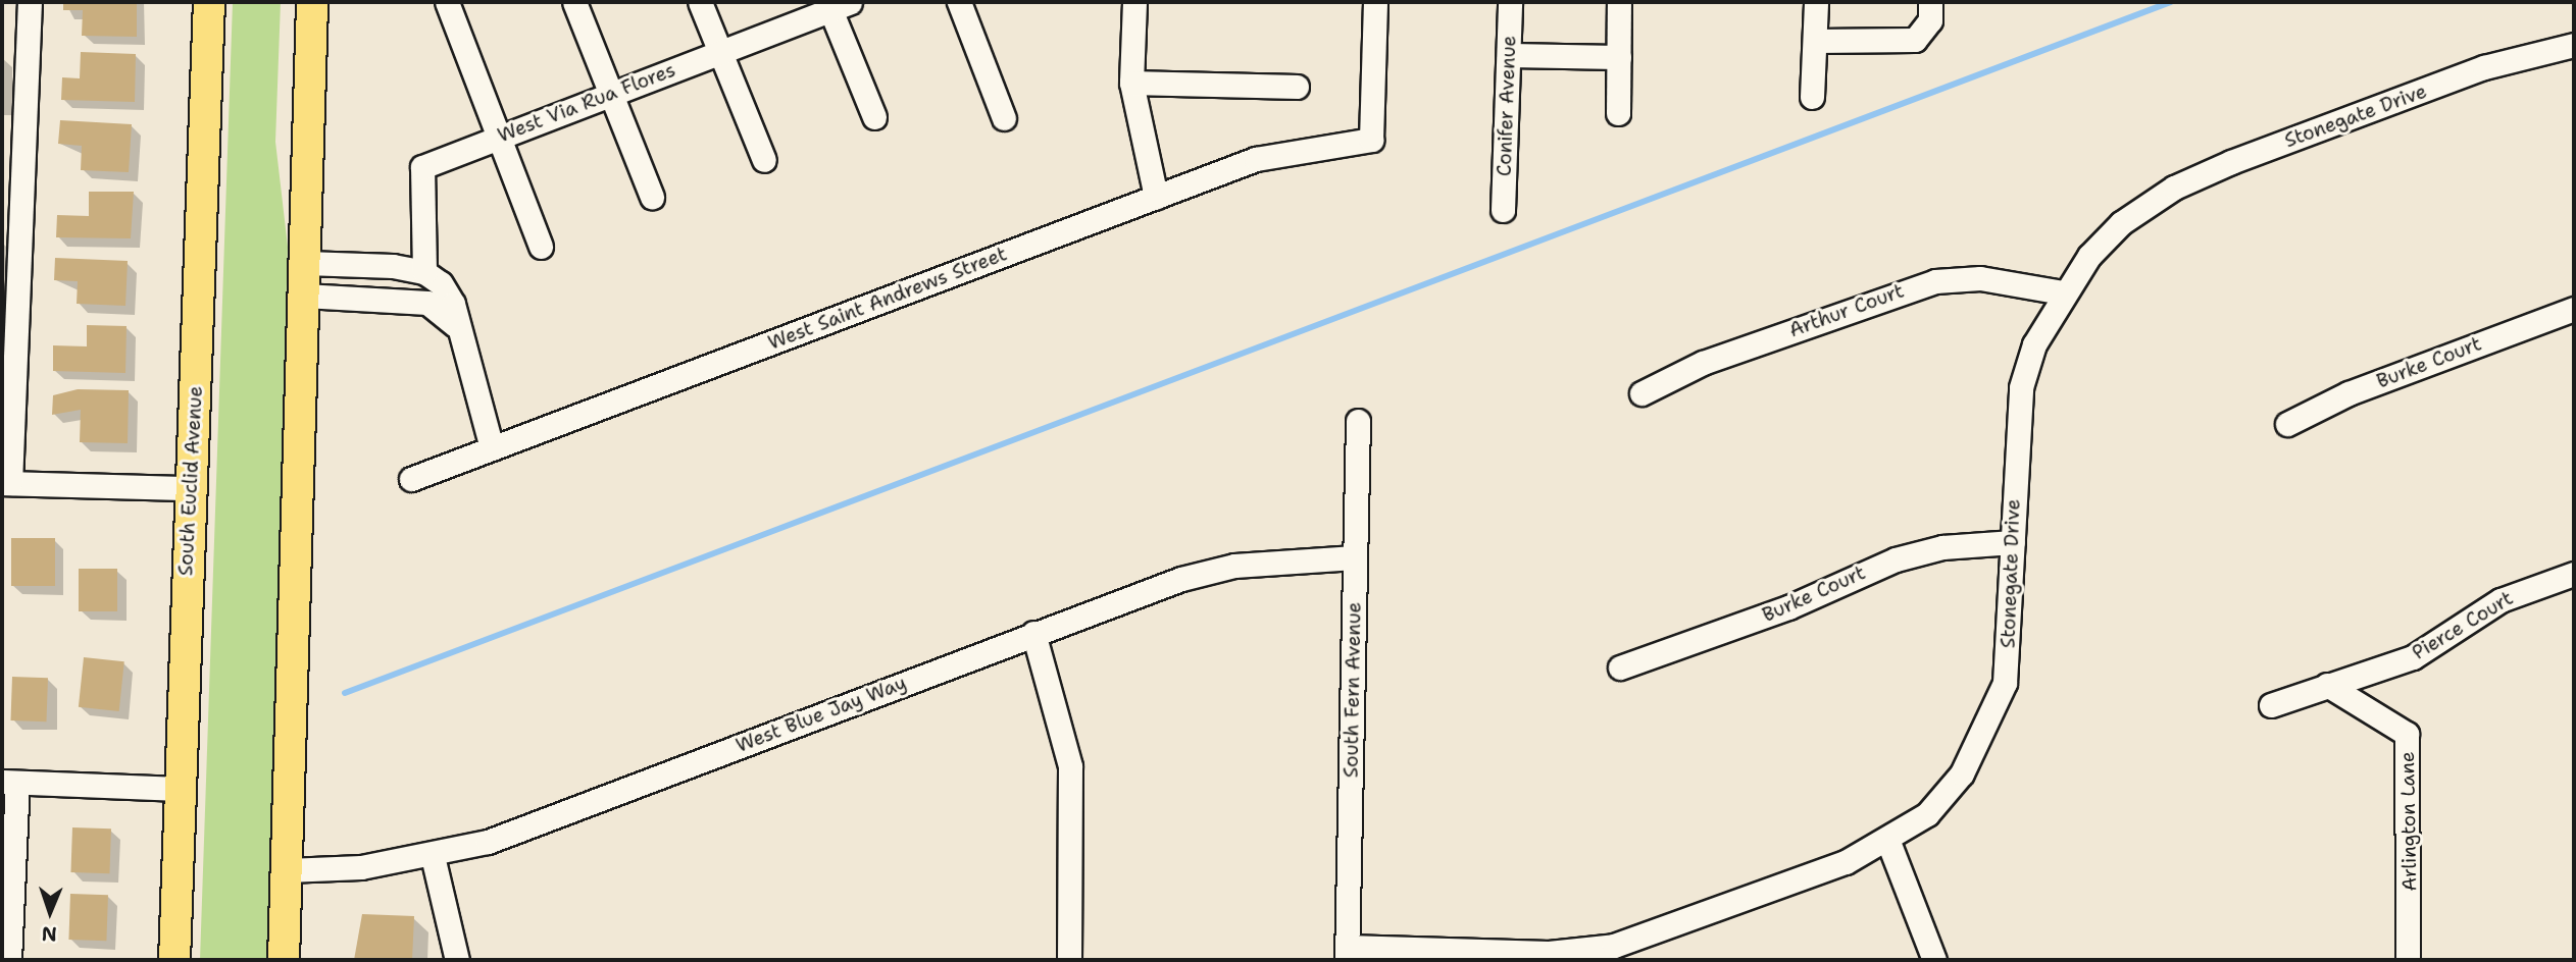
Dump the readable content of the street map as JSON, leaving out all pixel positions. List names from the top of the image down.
{
  "streets": {
    "main road": ["South Euclid Avenue"],
    "street": [
      "West Via Rua Flores",
      "Conifer Avenue",
      "Stonegate Drive",
      "West Saint Andrews Street",
      "Arthur Court",
      "Burke Court",
      "Pierce Court",
      "South Fern Avenue",
      "West Blue Jay Way",
      "Arlington Lane"
    ]
  },
  "crossings": [
    ["Stonegate Drive", "Arthur Court"],
    ["Stonegate Drive", "Burke Court"],
    ["Stonegate Drive", "South Fern Avenue"],
    ["Pierce Court", "Arlington Lane"],
    ["South Fern Avenue", "West Blue Jay Way"]
  ],
  "north": "bottom"
}
